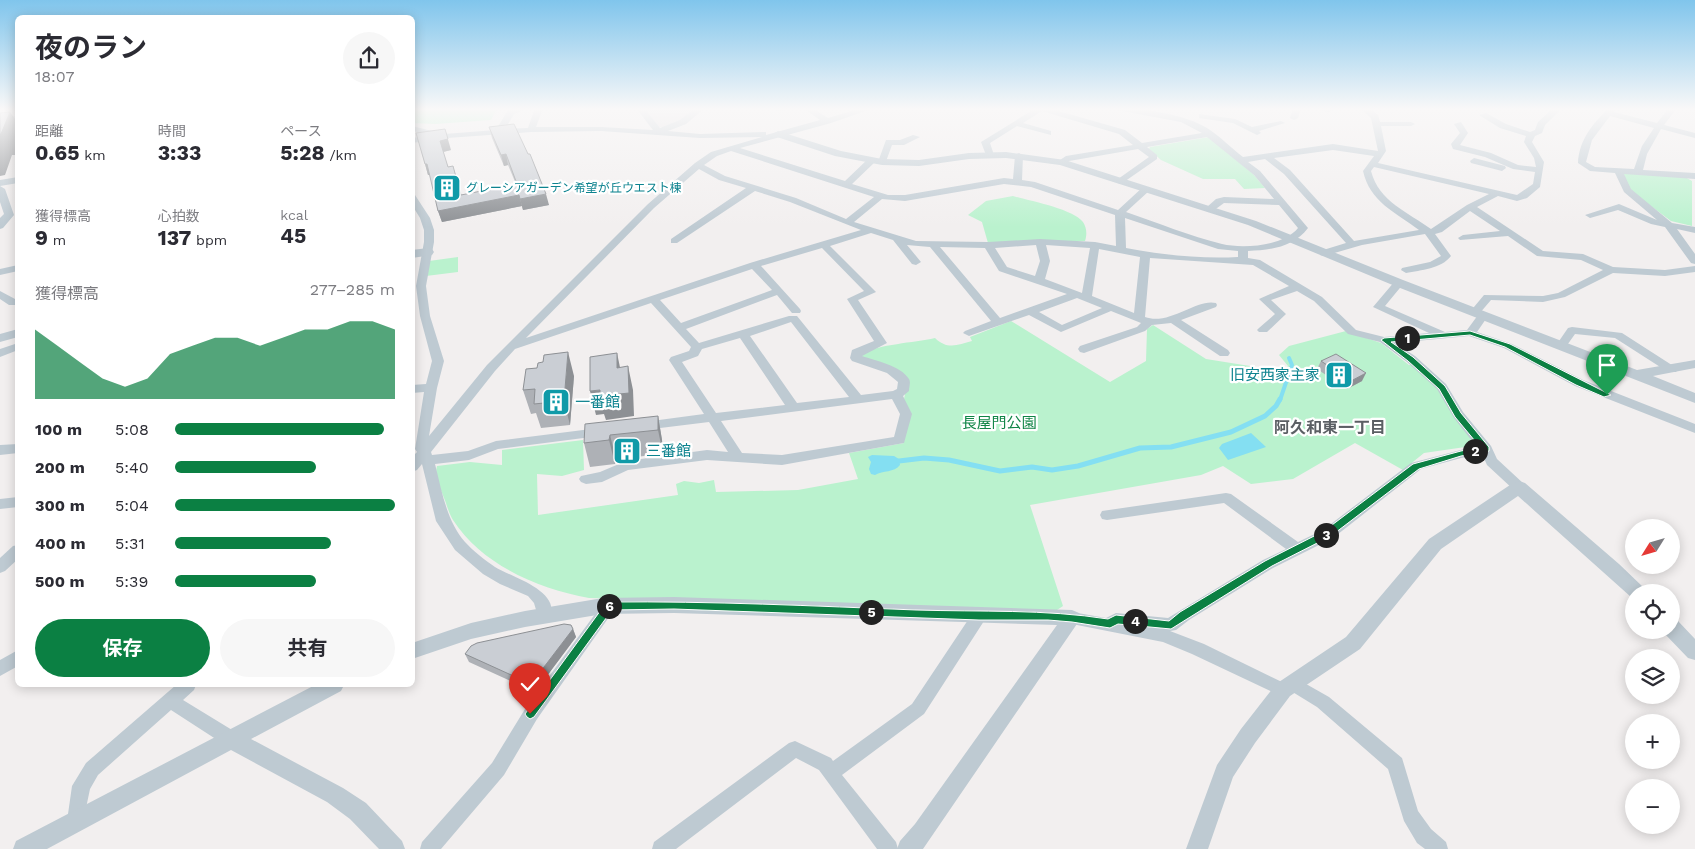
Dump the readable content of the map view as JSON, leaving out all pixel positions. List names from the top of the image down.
{
  "districts": ["阿久和東一丁目"],
  "parks": ["長屋門公園"],
  "places": {
    "building": [
      "グレーシアガーデン希望が丘ウエスト棟",
      "旧安西家主家",
      "一番館",
      "三番館"
    ]
  },
  "north": "bottom left",
  "page": {
    "heading": ["夜のラン", "18:07"],
    "stats": [
      ["距離", "0.65 km"],
      ["時間", "3:33"],
      ["ペース", "5:28 /km"],
      ["獲得標高", "9 m"],
      ["心拍数", "137 bpm"],
      ["kcal", "45"]
    ],
    "chart": ["獲得標高", "277–285 m"],
    "pins": [
      "1",
      "2",
      "3",
      "6",
      "5",
      "4"
    ],
    "list": [
      {
        "name": "100 m",
        "note": "5:08"
      },
      {
        "name": "200 m",
        "note": "5:40"
      },
      {
        "name": "300 m",
        "note": "5:04"
      },
      {
        "name": "400 m",
        "note": "5:31"
      },
      {
        "name": "500 m",
        "note": "5:39"
      }
    ],
    "map_buttons": ["+", "−"],
    "buttons": ["保存", "共有"]
  }
}
